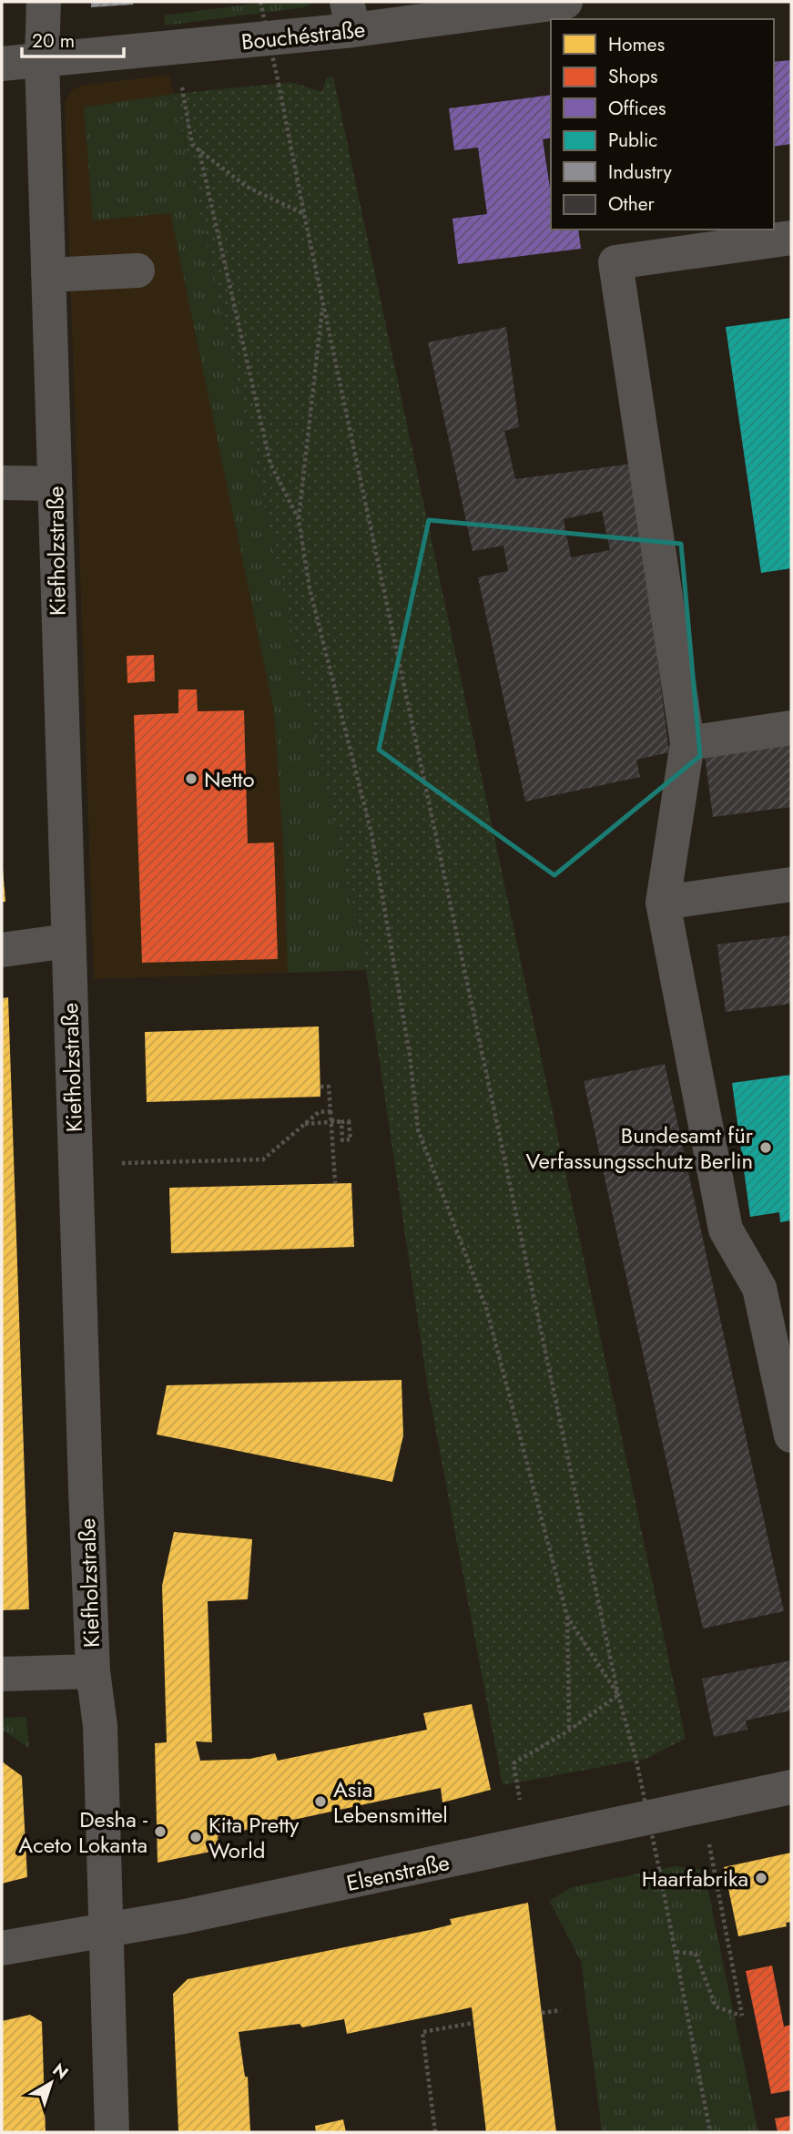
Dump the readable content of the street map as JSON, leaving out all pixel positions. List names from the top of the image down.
{
  "streets": {
    "street": ["Bouchéstraße", "Kiefholzstraße", "Elsenstraße"]
  },
  "crossings": [
    ["Bouchéstraße", "Kiefholzstraße"],
    ["Kiefholzstraße", "Elsenstraße"]
  ],
  "places": [
    "Netto",
    "Bundesamt für Verfassungsschutz Berlin",
    "Asia Lebensmittel",
    "Desha - Aceto Lokanta",
    "Kita Pretty World",
    "Haarfabrika"
  ],
  "legend": [
    "Homes",
    "Shops",
    "Offices",
    "Public",
    "Industry",
    "Other"
  ],
  "scale_bar": "20 m",
  "north": "top right"
}
